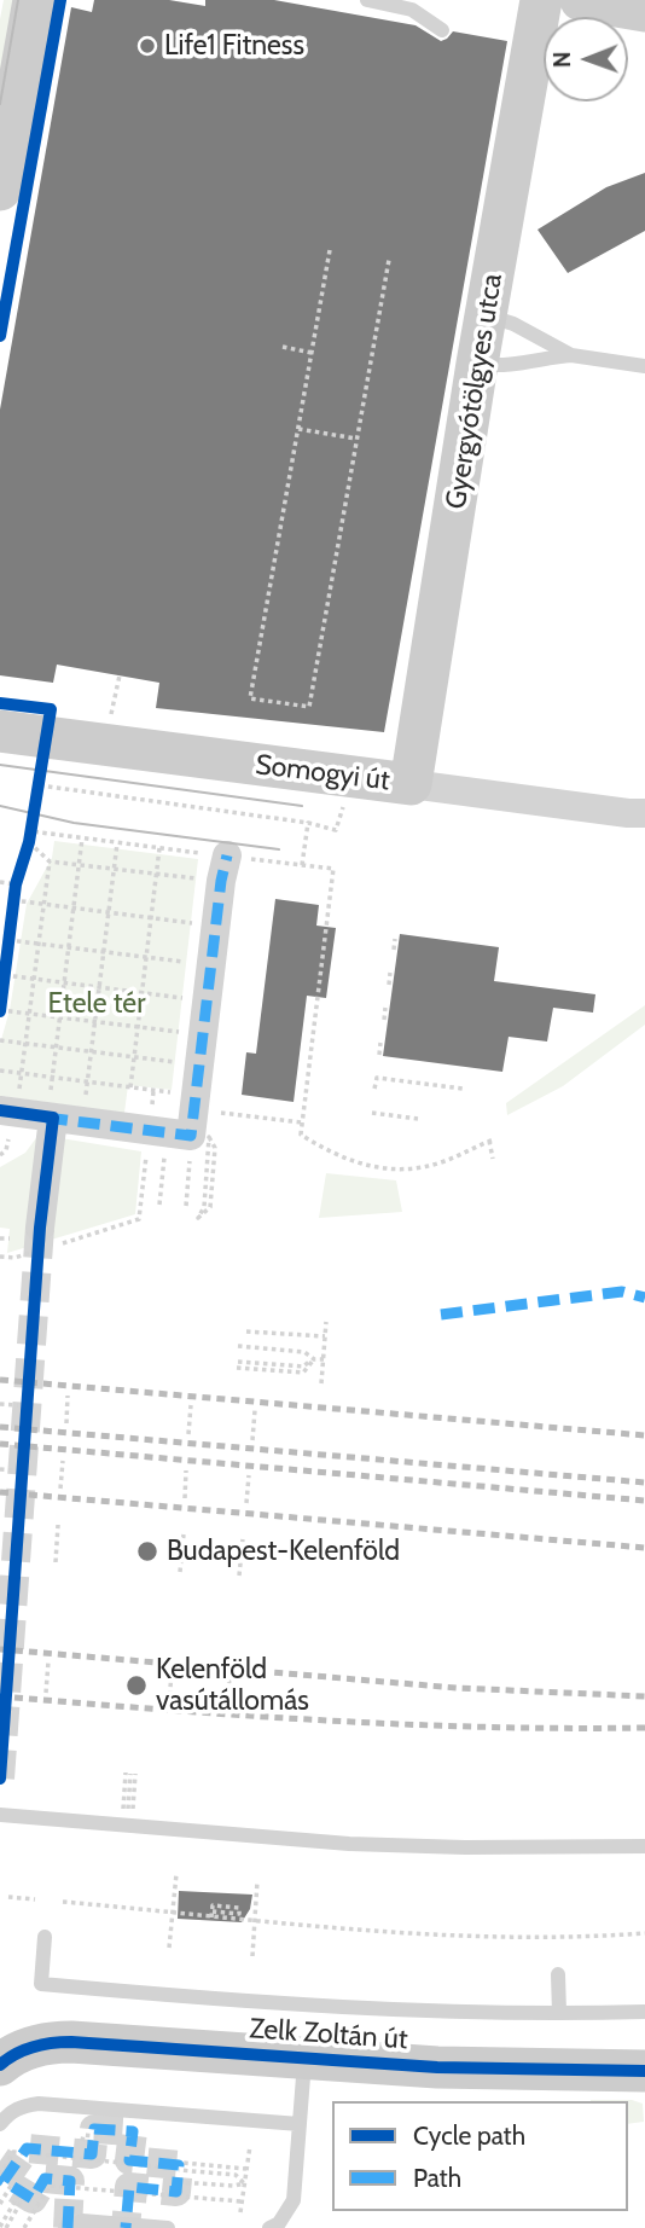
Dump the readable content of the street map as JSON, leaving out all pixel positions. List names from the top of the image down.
{
  "streets": {
    "main road": ["Gyergyótölgyes utca", "Somogyi út", "Zelk Zoltán út"]
  },
  "crossings": [
    ["Gyergyótölgyes utca", "Somogyi út"]
  ],
  "parks": ["Etele tér"],
  "places": ["Life1 Fitness", "Budapest-Kelenföld", "Kelenföld vasútállomás"],
  "legend": ["Cycle path", "Path"],
  "north": "left"
}
